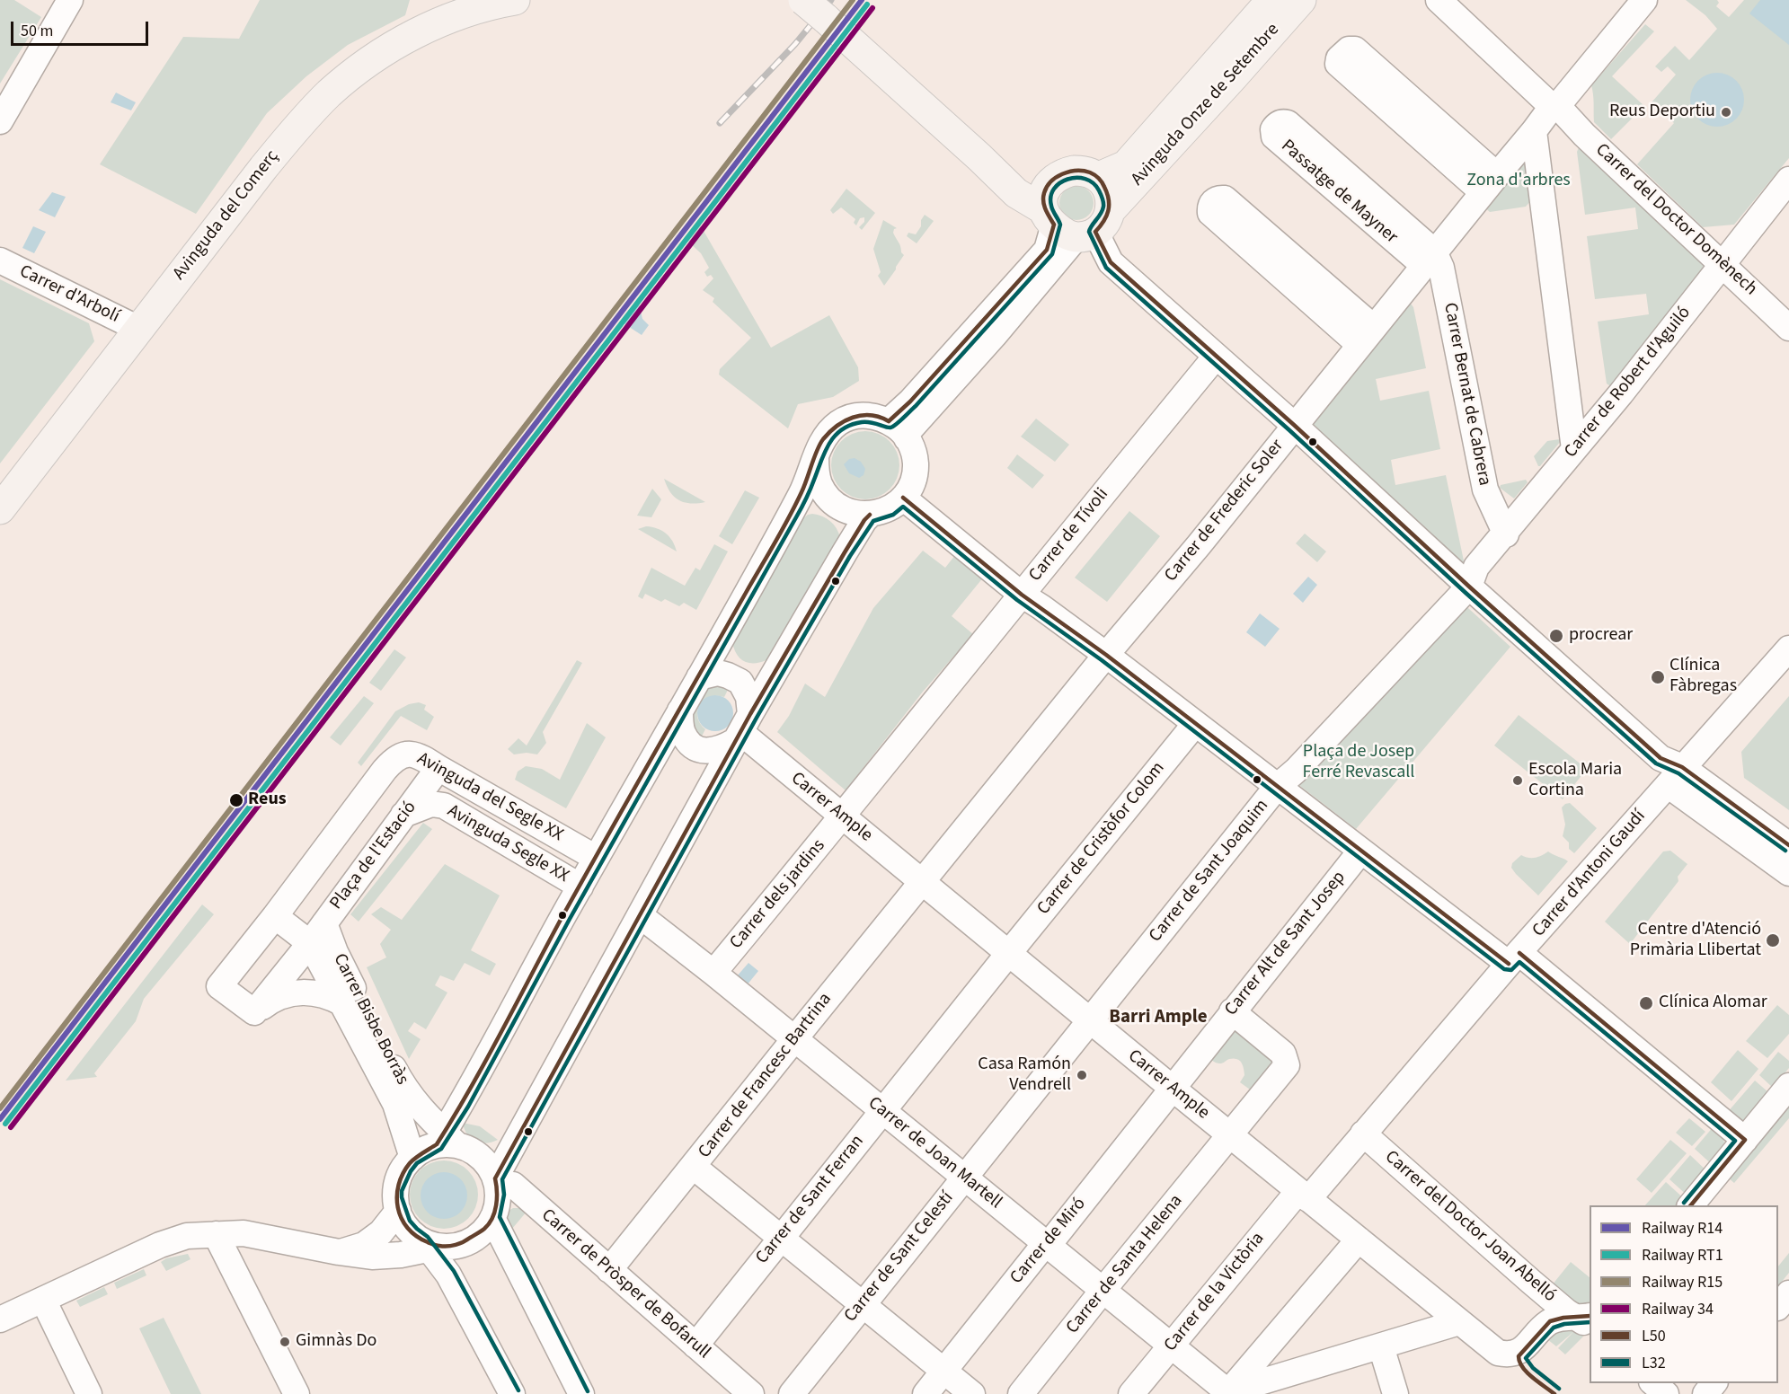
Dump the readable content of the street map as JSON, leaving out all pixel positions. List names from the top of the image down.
{
  "streets": {
    "main road": ["Avinguda Onze de Setembre", "Avinguda del Comerç"],
    "street": [
      "Passatge de Mayner",
      "Carrer del Doctor Domènech",
      "Carrer d'Arbolí",
      "Carrer de Robert d'Aguiló",
      "Carrer Bernat de Cabrera",
      "Carrer de Frederic Soler",
      "Carrer de Tívoli",
      "Avinguda del Segle XX",
      "Carrer Ample",
      "Carrer de Cristòfor Colom",
      "Avinguda Segle XX",
      "Plaça de l'Estació",
      "Carrer de Sant Joaquim",
      "Carrer d'Antoni Gaudí",
      "Carrer dels jardins",
      "Carrer Alt de Sant Josep",
      "Carrer Bisbe Borràs",
      "Carrer de Francesc Bartrina",
      "Carrer de Joan Martell",
      "Carrer de Sant Ferran",
      "Carrer del Doctor Joan Abelló",
      "Carrer de Miró",
      "Carrer de Sant Celestí",
      "Carrer de Santa Helena",
      "Carrer de Pròsper de Bofarull",
      "Carrer de la Victòria"
    ]
  },
  "crossings": [
    ["Passatge de Mayner", "Carrer Bernat de Cabrera"],
    ["Passatge de Mayner", "Carrer de Frederic Soler"],
    ["Avinguda del Comerç", "Carrer d'Arbolí"],
    ["Carrer del Doctor Domènech", "Carrer de Robert d'Aguiló"],
    ["Carrer del Doctor Domènech", "Carrer de Frederic Soler"],
    ["Carrer de Robert d'Aguiló", "Carrer Bernat de Cabrera"],
    ["Carrer de Robert d'Aguiló", "Carrer de Sant Joaquim"],
    ["Carrer Bernat de Cabrera", "Carrer de Frederic Soler"],
    ["Carrer de Frederic Soler", "Carrer Ample"],
    ["Carrer de Frederic Soler", "Carrer de Francesc Bartrina"],
    ["Carrer de Tívoli", "Carrer Ample"],
    ["Carrer de Tívoli", "Carrer dels jardins"],
    ["Avinguda del Segle XX", "Plaça de l'Estació"],
    ["Carrer Ample", "Carrer de Cristòfor Colom"],
    ["Carrer Ample", "Carrer de Sant Joaquim"],
    ["Carrer Ample", "Carrer d'Antoni Gaudí"],
    ["Carrer Ample", "Carrer dels jardins"],
    ["Carrer Ample", "Carrer Alt de Sant Josep"],
    ["Carrer Ample", "Carrer de Francesc Bartrina"],
    ["Carrer Ample", "Carrer de Sant Ferran"],
    ["Carrer Ample", "Carrer del Doctor Joan Abelló"],
    ["Carrer Ample", "Carrer de Miró"],
    ["Carrer Ample", "Carrer de Sant Celestí"],
    ["Carrer Ample", "Carrer de Santa Helena"],
    ["Carrer Ample", "Carrer de la Victòria"],
    ["Carrer de Cristòfor Colom", "Carrer de Sant Ferran"],
    ["Avinguda Segle XX", "Plaça de l'Estació"],
    ["Plaça de l'Estació", "Carrer Bisbe Borràs"],
    ["Carrer de Sant Joaquim", "Carrer de Sant Celestí"],
    ["Carrer d'Antoni Gaudí", "Carrer del Doctor Joan Abelló"],
    ["Carrer d'Antoni Gaudí", "Carrer de la Victòria"],
    ["Carrer dels jardins", "Carrer de Joan Martell"],
    ["Carrer Alt de Sant Josep", "Carrer de Miró"],
    ["Carrer Alt de Sant Josep", "Carrer de Santa Helena"],
    ["Carrer Bisbe Borràs", "Carrer de Pròsper de Bofarull"],
    ["Carrer de Francesc Bartrina", "Carrer de Joan Martell"],
    ["Carrer de Francesc Bartrina", "Carrer de Pròsper de Bofarull"],
    ["Carrer de Joan Martell", "Carrer de Sant Ferran"],
    ["Carrer de Joan Martell", "Carrer de Miró"],
    ["Carrer de Joan Martell", "Carrer de Sant Celestí"],
    ["Carrer de Joan Martell", "Carrer de Santa Helena"],
    ["Carrer de Joan Martell", "Carrer de la Victòria"],
    ["Carrer de Sant Ferran", "Carrer de Pròsper de Bofarull"]
  ],
  "districts": ["Barri Ample"],
  "parks": ["Zona d'arbres", "Plaça de Josep Ferré Revascall"],
  "places": [
    "Reus Deportiu",
    "procrear",
    "Clínica Fàbregas",
    "Escola Maria Cortina",
    "Reus",
    "Centre d'Atenció Primària Llibertat",
    "Clínica Alomar",
    "Casa Ramón Vendrell",
    "Gimnàs Do"
  ],
  "lines": [
    "rail line R14",
    "rail line R15",
    "rail line RT1",
    "rail line 34",
    "transit line L50",
    "transit line L32"
  ],
  "legend": [
    "Railway R14",
    "Railway RT1",
    "Railway R15",
    "Railway 34",
    "L50",
    "L32"
  ],
  "scale_bar": "50 m"
}
